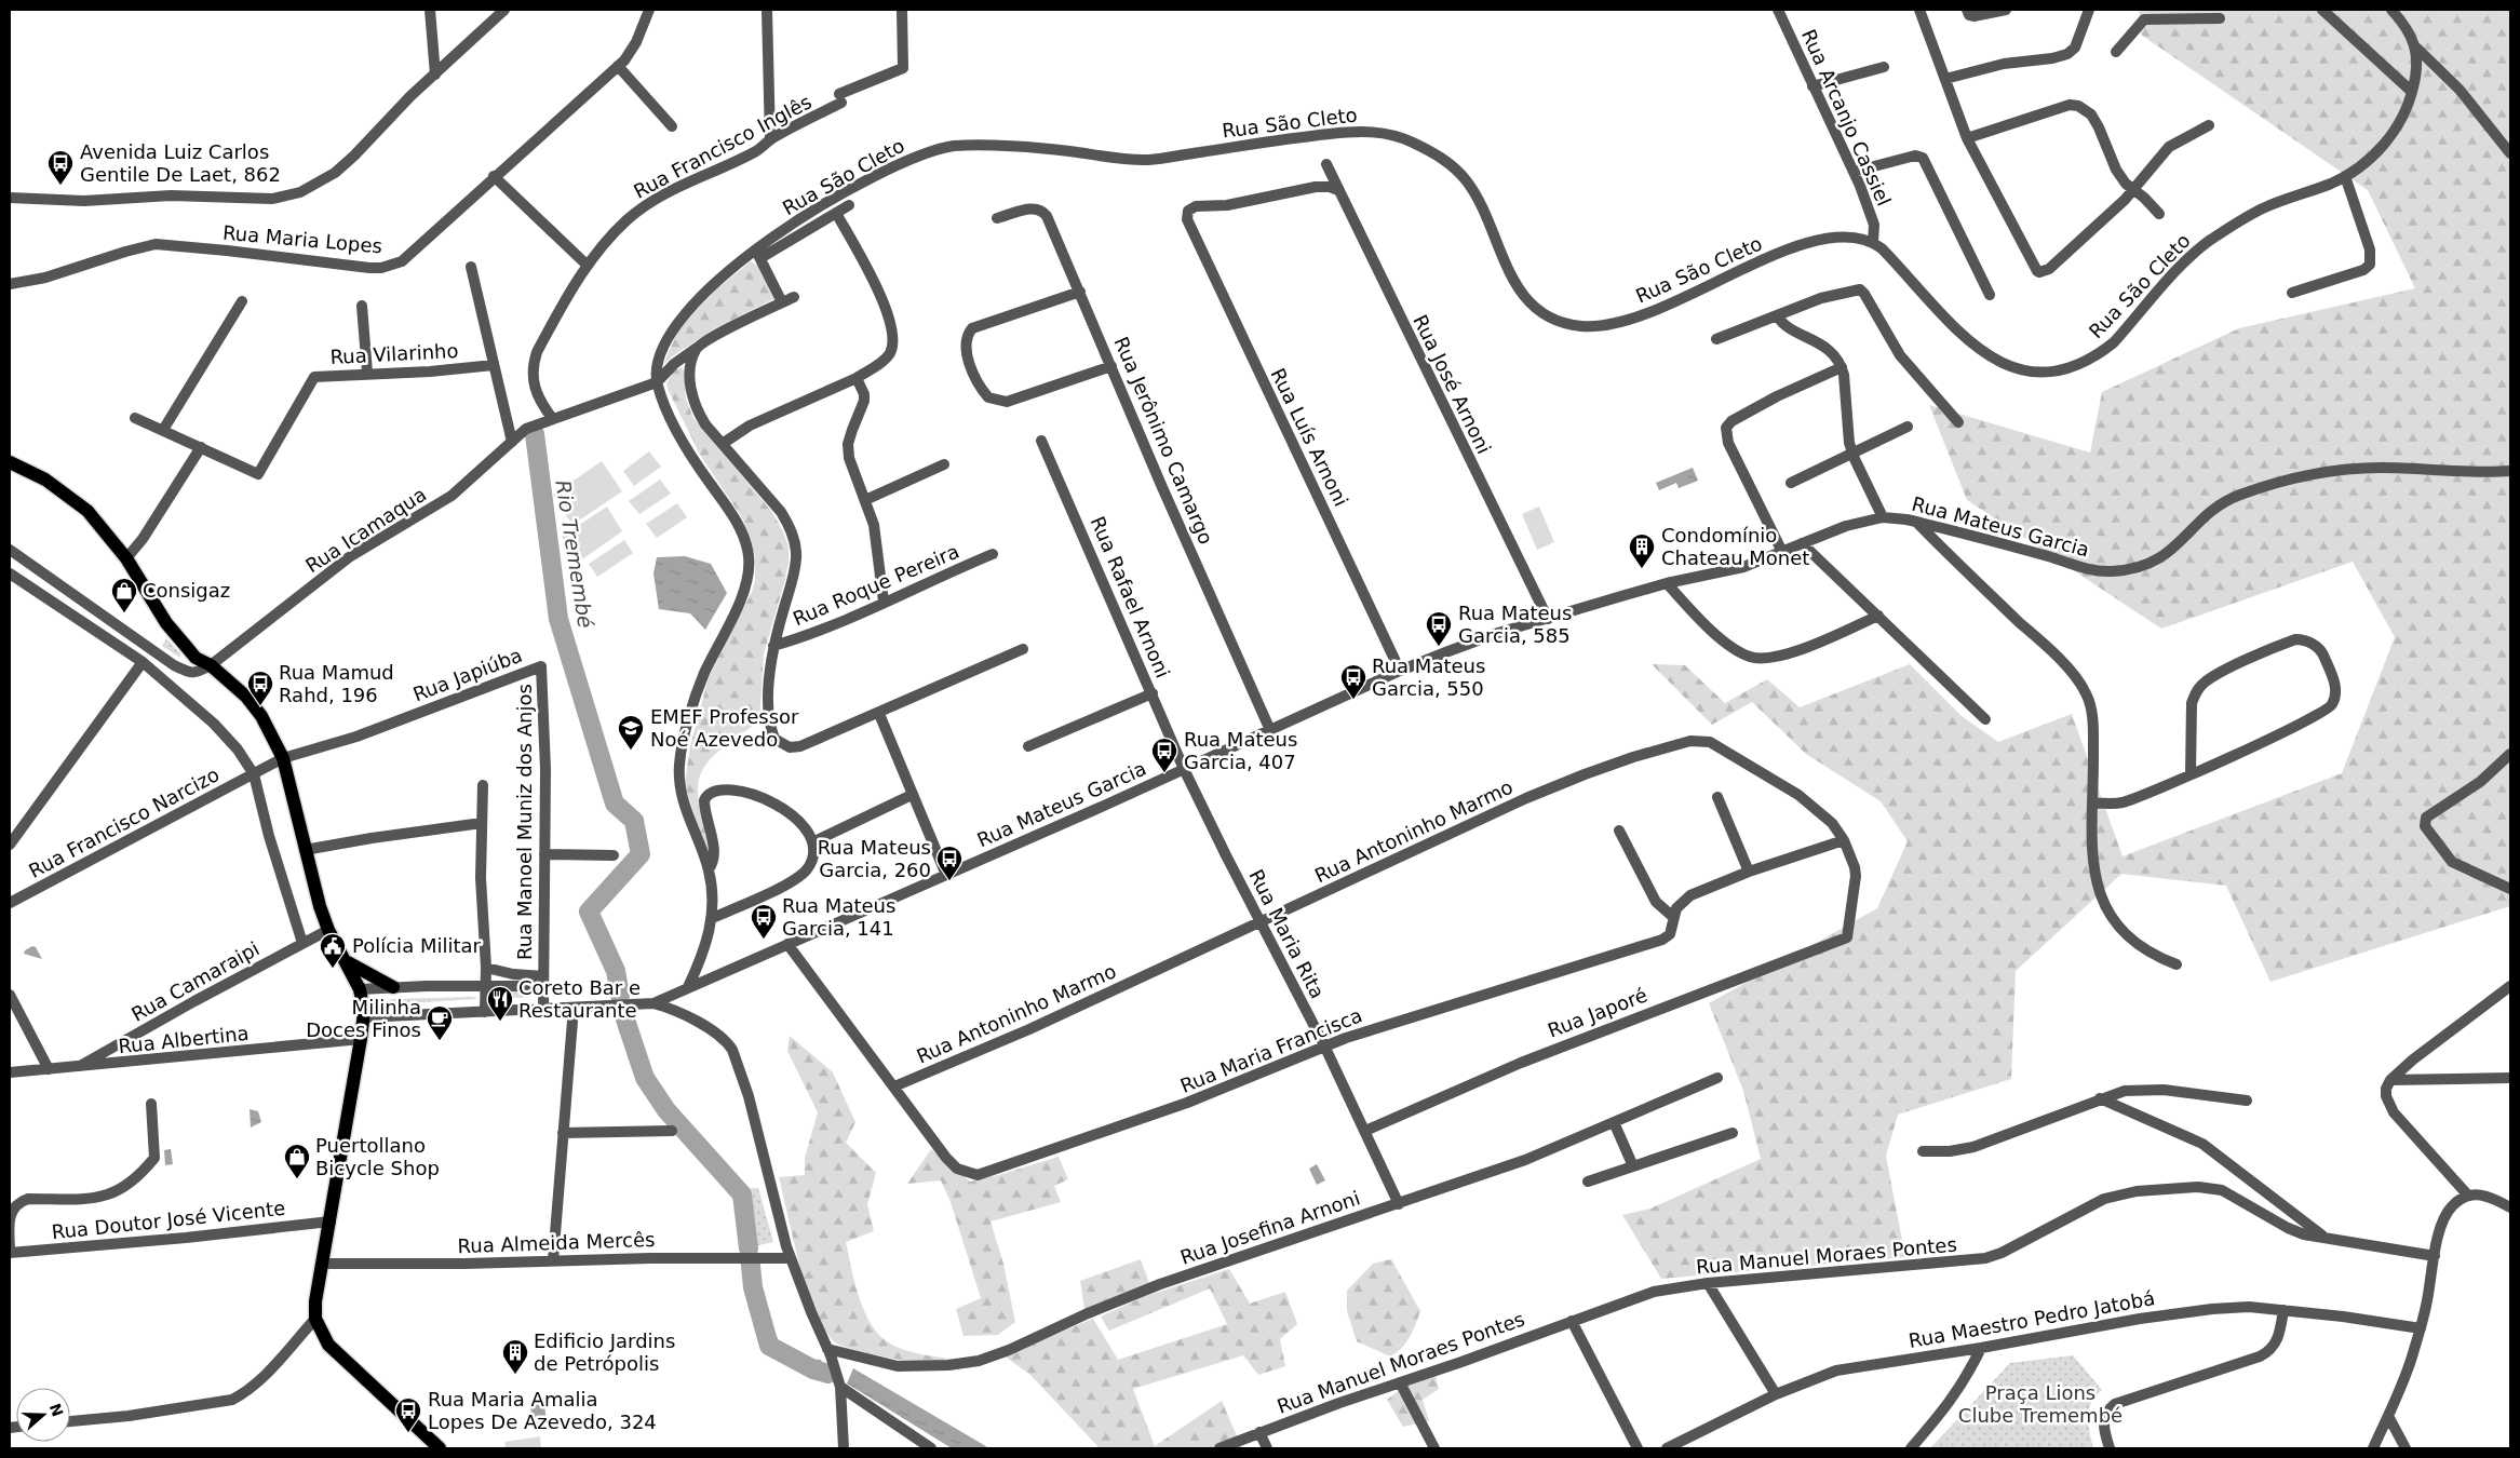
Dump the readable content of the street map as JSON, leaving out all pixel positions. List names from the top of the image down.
{
  "streets": {
    "street": [
      "Rua Arcanjo Cassiel",
      "Rua São Cleto",
      "Rua Francisco Inglês",
      "Rua Maria Lopes",
      "Rua Vilarinho",
      "Rua José Arnoni",
      "Rua Luís Arnoni",
      "Rua Jerônimo Camargo",
      "Rua Mateus Garcia",
      "Rua Icamaqua",
      "Rua Roque Pereira",
      "Rua Rafael Arnoni",
      "Rua Japiúba",
      "Rua Manoel Muniz dos Anjos",
      "Rua Francisco Narcizo",
      "Rua Antoninho Marmo",
      "Rua Maria Rita",
      "Rua Camaraipi",
      "Rua Japoré",
      "Rua Albertina",
      "Rua Maria Francisca",
      "Rua Doutor José Vicente",
      "Rua Josefina Arnoni",
      "Rua Almeida Mercês",
      "Rua Manuel Moraes Pontes",
      "Rua Maestro Pedro Jatobá"
    ]
  },
  "crossings": [
    ["Rua Arcanjo Cassiel", "Rua São Cleto"],
    ["Rua São Cleto", "Rua Icamaqua"],
    ["Rua Francisco Inglês", "Rua Icamaqua"],
    ["Rua José Arnoni", "Rua Luís Arnoni"],
    ["Rua José Arnoni", "Rua Mateus Garcia"],
    ["Rua Luís Arnoni", "Rua Mateus Garcia"],
    ["Rua Jerônimo Camargo", "Rua Mateus Garcia"],
    ["Rua Mateus Garcia", "Rua Rafael Arnoni"],
    ["Rua Mateus Garcia", "Rua Manoel Muniz dos Anjos"],
    ["Rua Mateus Garcia", "Rua Maria Rita"],
    ["Rua Mateus Garcia", "Rua Maria Francisca"],
    ["Rua Rafael Arnoni", "Rua Maria Rita"],
    ["Rua Japiúba", "Rua Manoel Muniz dos Anjos"],
    ["Rua Japiúba", "Rua Francisco Narcizo"],
    ["Rua Antoninho Marmo", "Rua Maria Rita"],
    ["Rua Antoninho Marmo", "Rua Japoré"],
    ["Rua Antoninho Marmo", "Rua Maria Francisca"],
    ["Rua Maria Rita", "Rua Japoré"],
    ["Rua Maria Rita", "Rua Maria Francisca"],
    ["Rua Maria Rita", "Rua Josefina Arnoni"],
    ["Rua Camaraipi", "Rua Albertina"]
  ],
  "water": ["Rio Tremembé"],
  "parks": ["Praça Lions Clube Tremembé"],
  "places": {
    "bus stop": [
      "Avenida Luiz Carlos Gentile De Laet, 862",
      "Rua Mateus Garcia, 585",
      "Rua Mateus Garcia, 550",
      "Rua Mamud Rahd, 196",
      "Rua Mateus Garcia, 407",
      "Rua Mateus Garcia, 260",
      "Rua Mateus Garcia, 141",
      "Rua Maria Amalia Lopes De Azevedo, 324"
    ],
    "building": ["Condomínio Chateau Monet", "Edificio Jardins de Petrópolis"],
    "shop": ["Consigaz", "Puertollano Bicycle Shop"],
    "school or university": ["EMEF Professor Noé Azevedo"],
    "public building": ["Polícia Militar"],
    "restaurant": ["Coreto Bar e Restaurante"],
    "cafe": ["Milinha Doces Finos"]
  },
  "north": "right"
}
